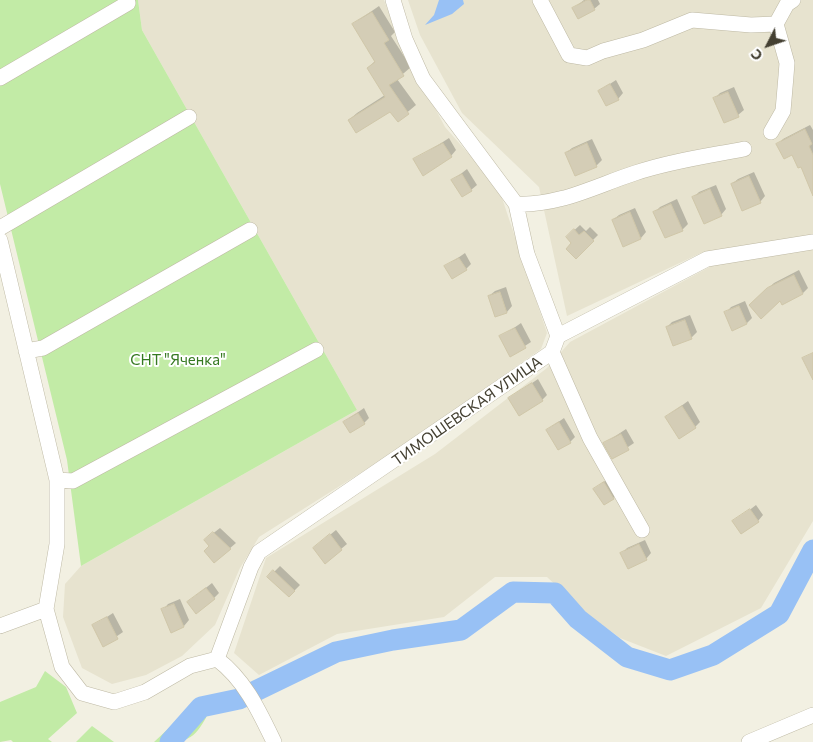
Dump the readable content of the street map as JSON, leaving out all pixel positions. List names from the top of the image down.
{
  "streets": {
    "street": ["ТИМОШЕВСКАЯ УЛИЦА"]
  },
  "parks": ["СНТ \"Яченка\""],
  "north": "bottom left"
}
